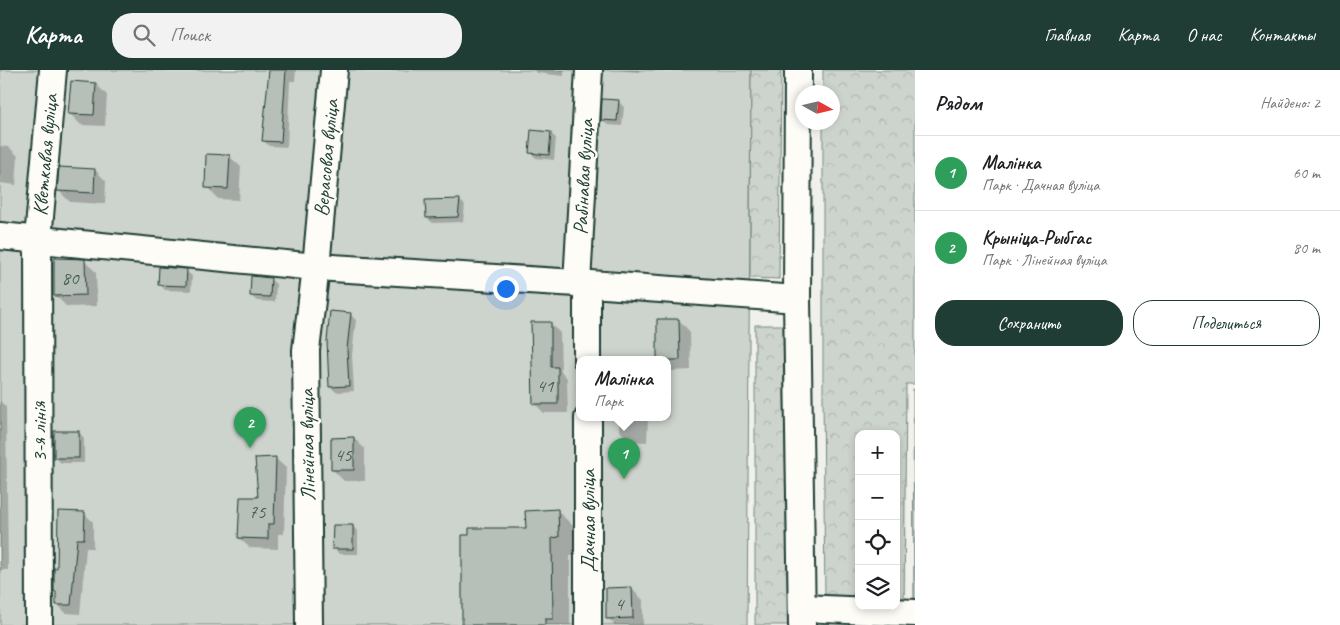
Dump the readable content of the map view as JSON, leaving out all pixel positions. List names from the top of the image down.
{
  "streets": {
    "street": [
      "Кветкавая вуліца",
      "Верасовая вуліца",
      "Рабінавая вуліца",
      "3-я лінія",
      "Лінейная вуліца",
      "Дачная вуліца"
    ]
  },
  "crossings": [
    ["Кветкавая вуліца", "3-я лінія"],
    ["Верасовая вуліца", "Лінейная вуліца"]
  ],
  "house_numbers": [
    "80",
    "41",
    "45",
    "75",
    "4"
  ],
  "north": "right",
  "page": {
    "header": "Карта",
    "search": "Поиск",
    "nav": [
      "Главная",
      "Карта",
      "О нас",
      "Контакты"
    ],
    "heading": ["Рядом", "Найдено: 2"],
    "list": [
      {
        "mark": "1",
        "name": "Малінка",
        "note": "Парк · Дачная вуліца",
        "value": "60 m"
      },
      {
        "mark": "2",
        "name": "Крыніца-Рыбгас",
        "note": "Парк · Лінейная вуліца",
        "value": "80 m"
      }
    ],
    "buttons": ["Сохранить", "Поделиться"],
    "popup": ["Малінка", "Парк"],
    "pins": ["2", "1"],
    "map_buttons": ["+", "−"]
  }
}
